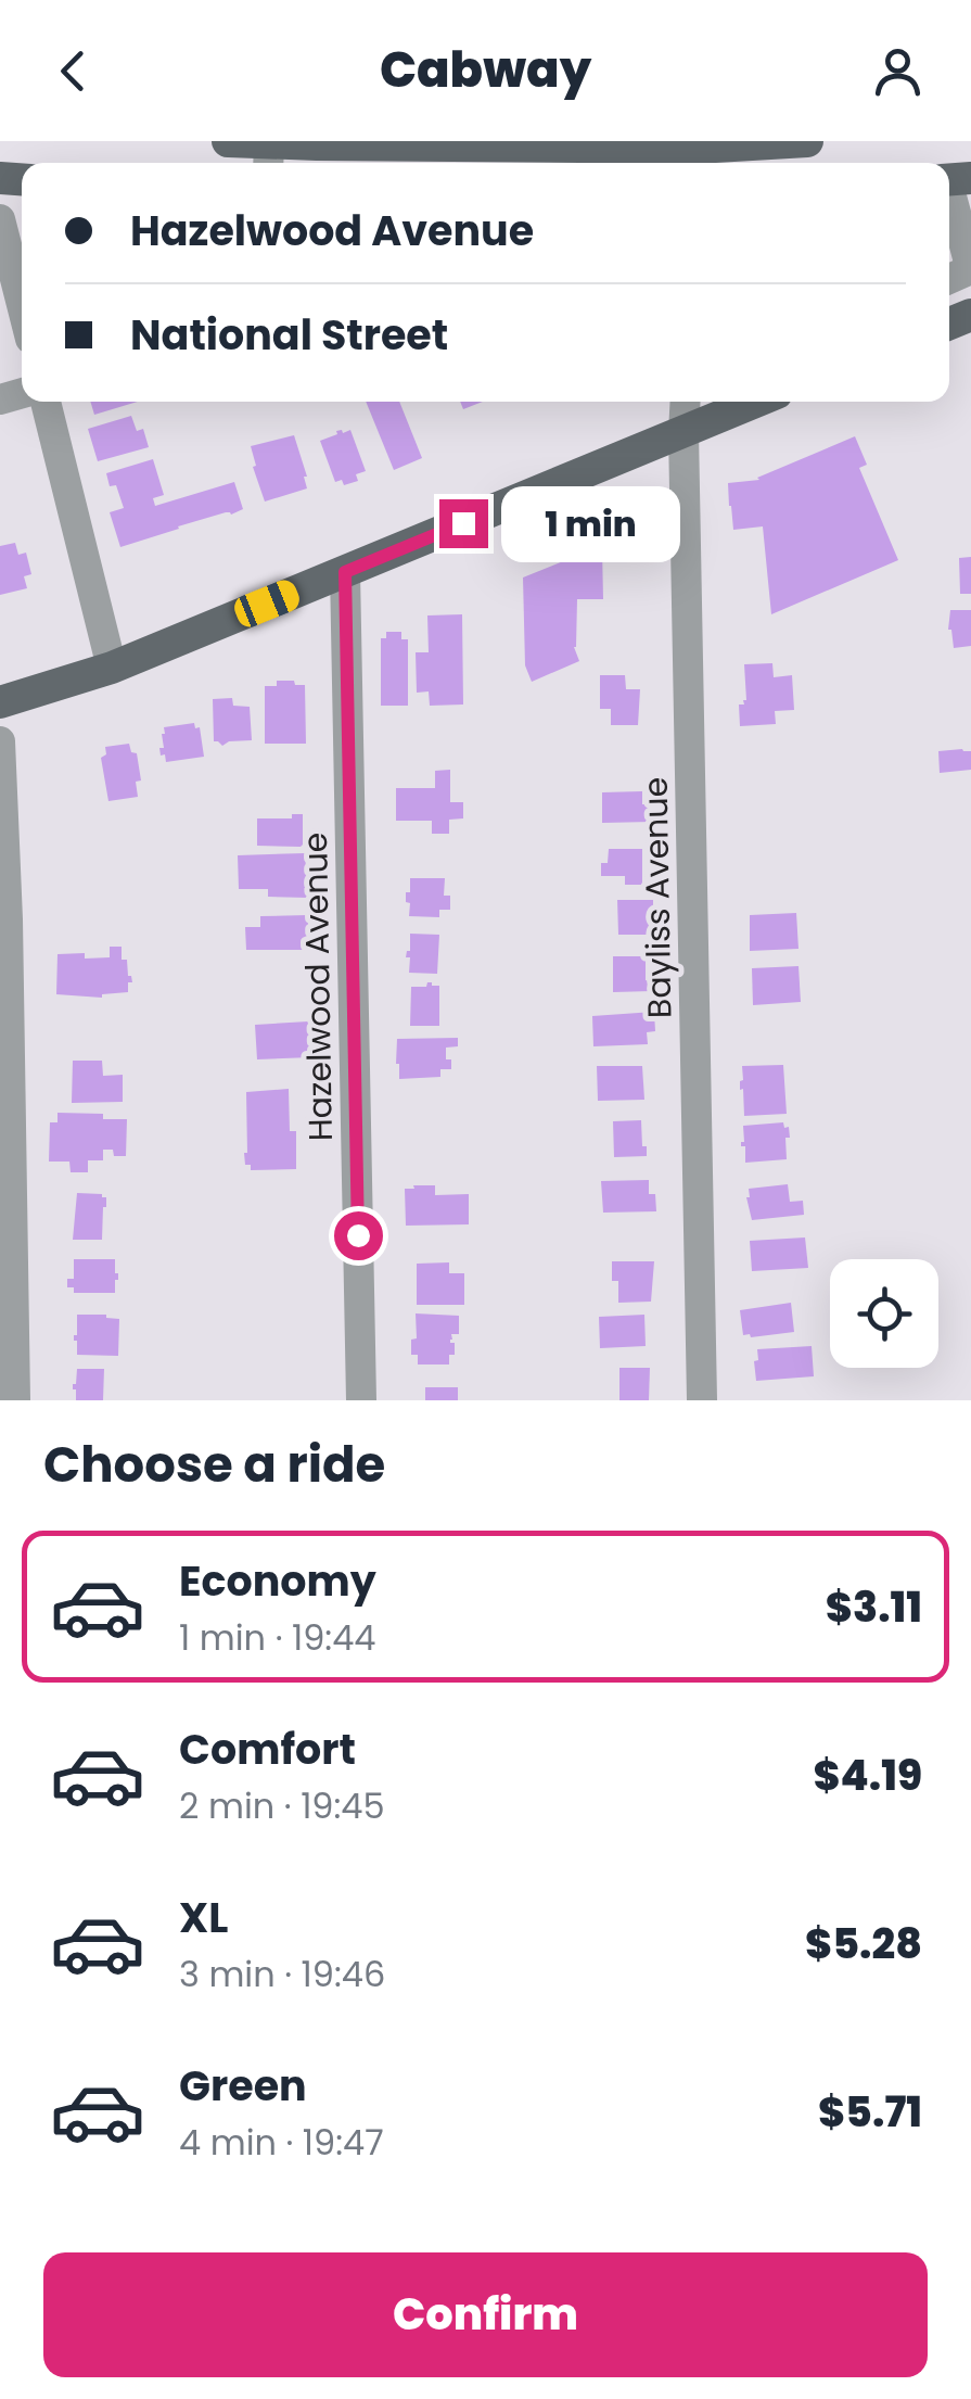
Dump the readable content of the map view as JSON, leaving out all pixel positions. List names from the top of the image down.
{
  "streets": {
    "street": ["Bayliss Avenue", "Hazelwood Avenue"]
  },
  "page": {
    "header": "Cabway",
    "banner": ["Hazelwood Avenue", "National Street"],
    "bubble": "1 min",
    "heading": "Choose a ride",
    "list": [
      {
        "name": "Economy",
        "note": "1 min · 19:44",
        "value": "$3.11"
      },
      {
        "name": "Comfort",
        "note": "2 min · 19:45",
        "value": "$4.19"
      },
      {
        "name": "XL",
        "note": "3 min · 19:46",
        "value": "$5.28"
      },
      {
        "name": "Green",
        "note": "4 min · 19:47",
        "value": "$5.71"
      }
    ],
    "buttons": "Confirm"
  }
}
